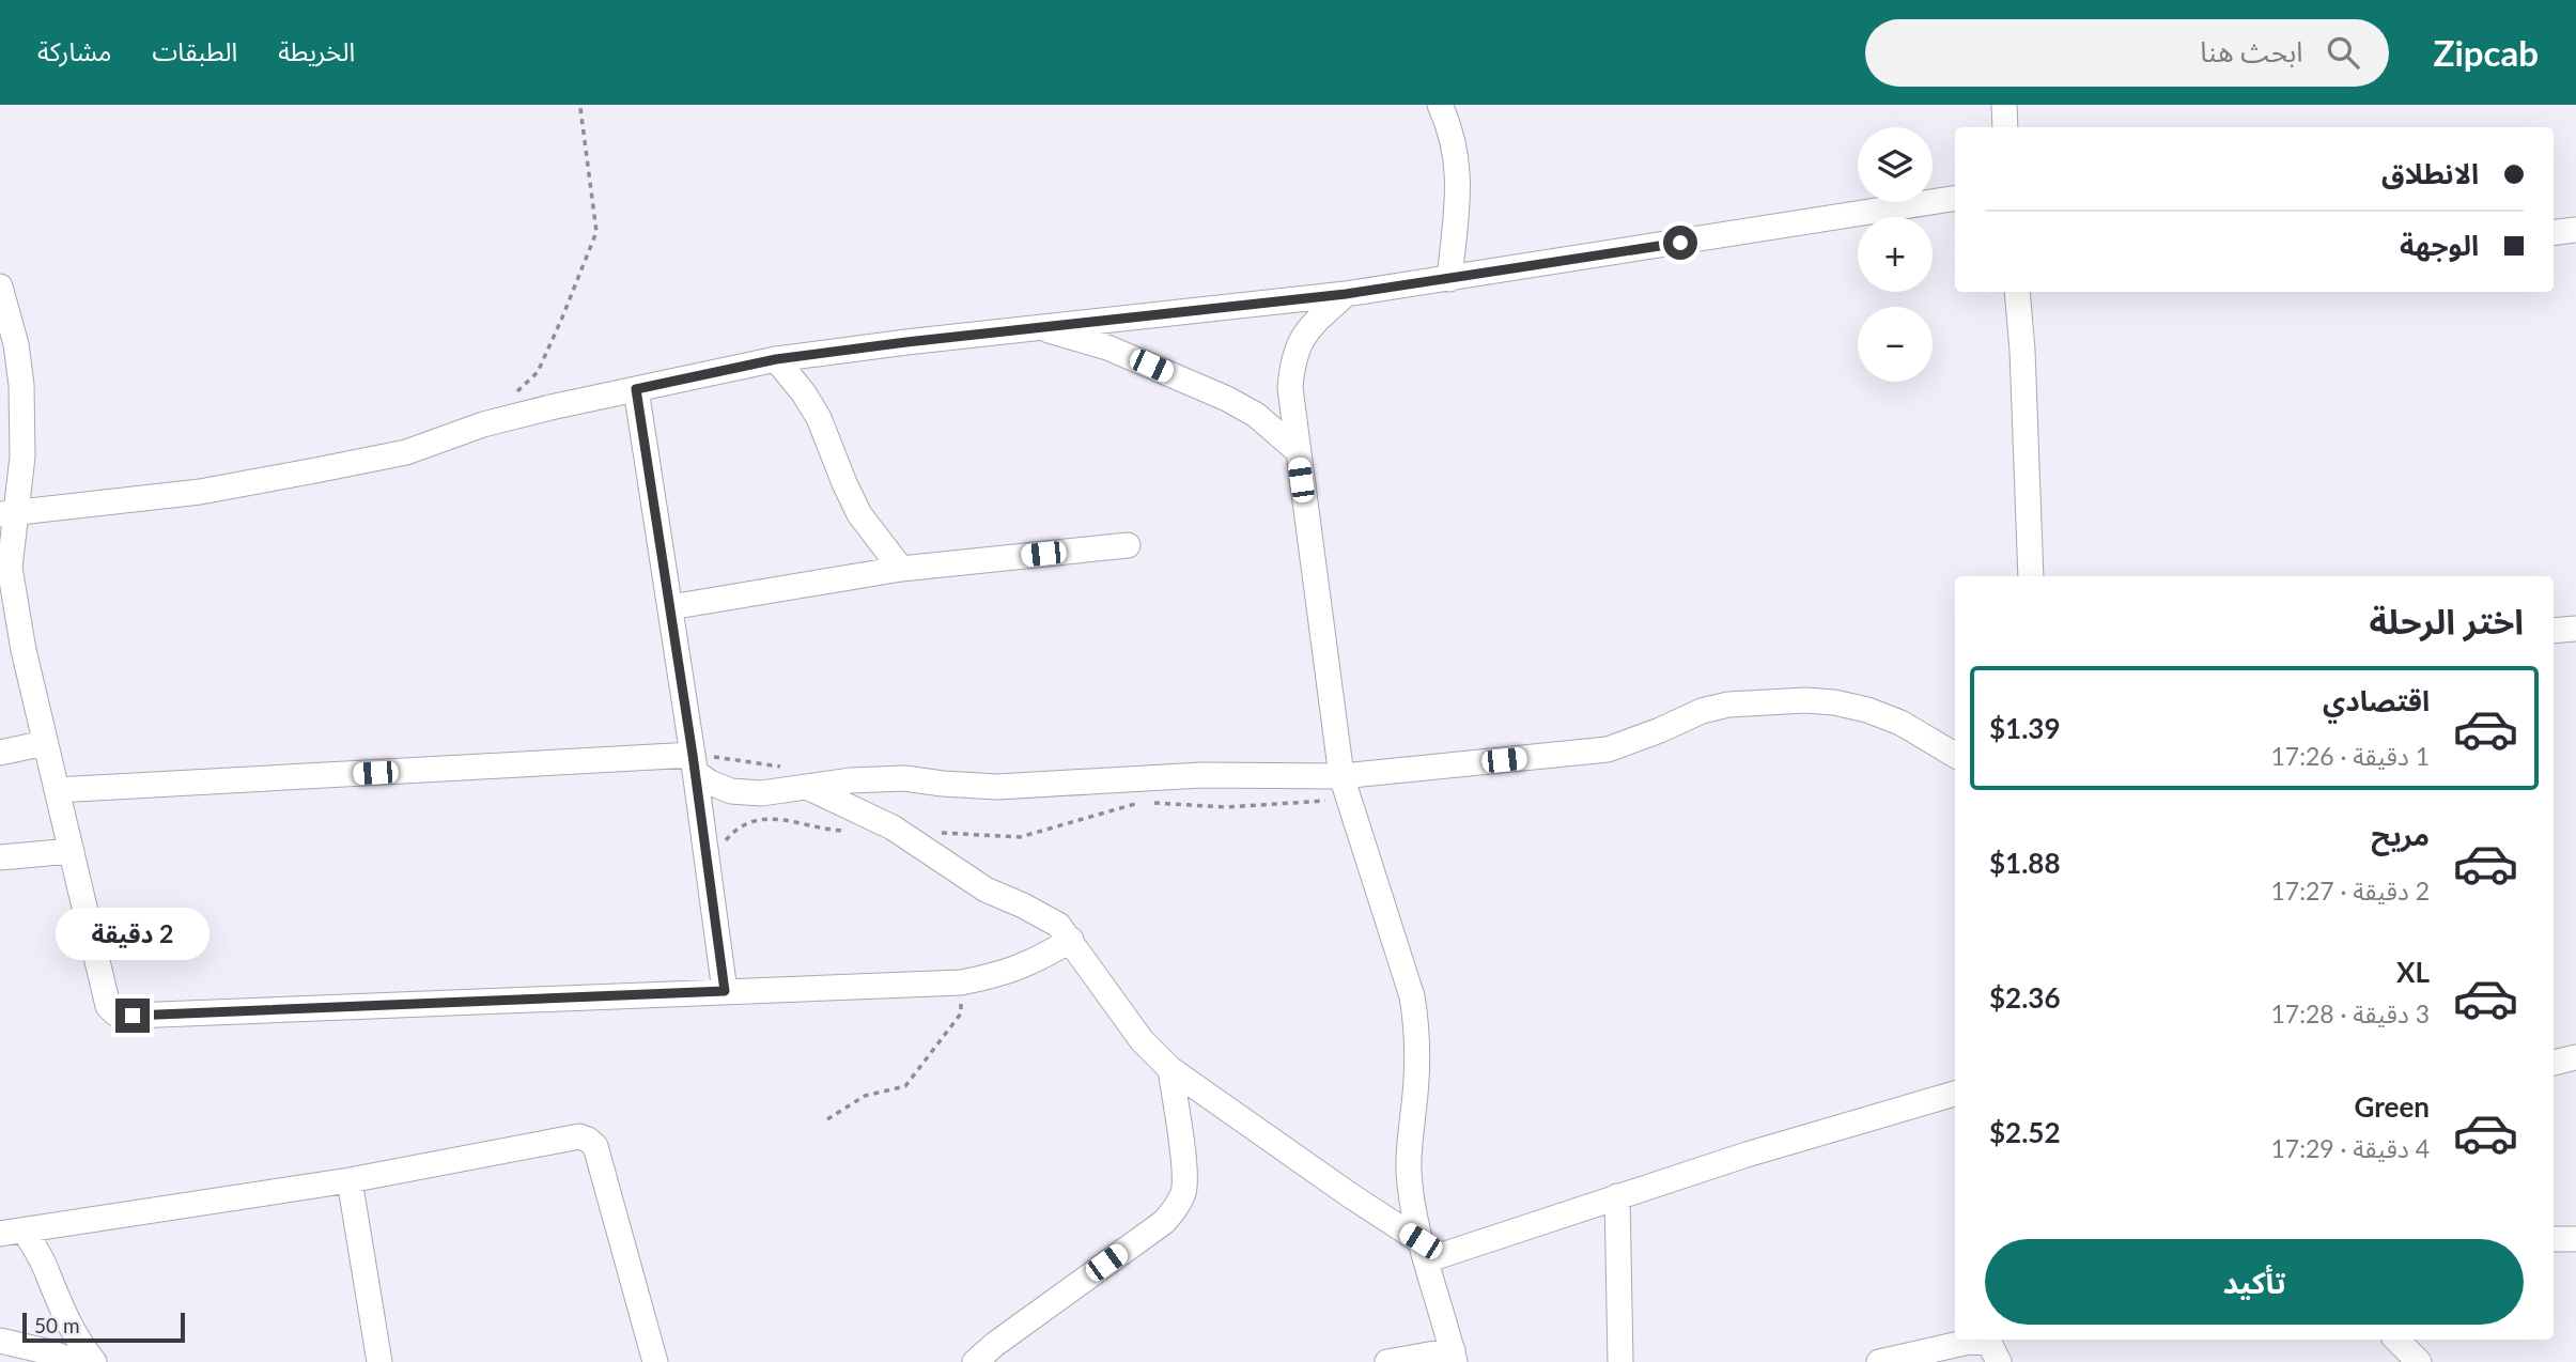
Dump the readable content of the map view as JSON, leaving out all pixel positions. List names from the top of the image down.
{
  "scale_bar": "50 m",
  "page": {
    "header": "Zipcab",
    "search": "ابحث هنا",
    "nav": ["الخريطة", "الطبقات", "مشاركة"],
    "map_buttons": ["+", "−"],
    "banner": ["الانطلاق", "الوجهة"],
    "heading": "اختر الرحلة",
    "list": [
      {
        "name": "اقتصادي",
        "note": "1 دقيقة · 17:26",
        "value": "$1.39"
      },
      {
        "name": "مريح",
        "note": "2 دقيقة · 17:27",
        "value": "$1.88"
      },
      {
        "name": "XL",
        "note": "3 دقيقة · 17:28",
        "value": "$2.36"
      },
      {
        "name": "Green",
        "note": "4 دقيقة · 17:29",
        "value": "$2.52"
      }
    ],
    "bubble": "2 دقيقة",
    "buttons": "تأكيد",
    "scale": "50 m"
  }
}
